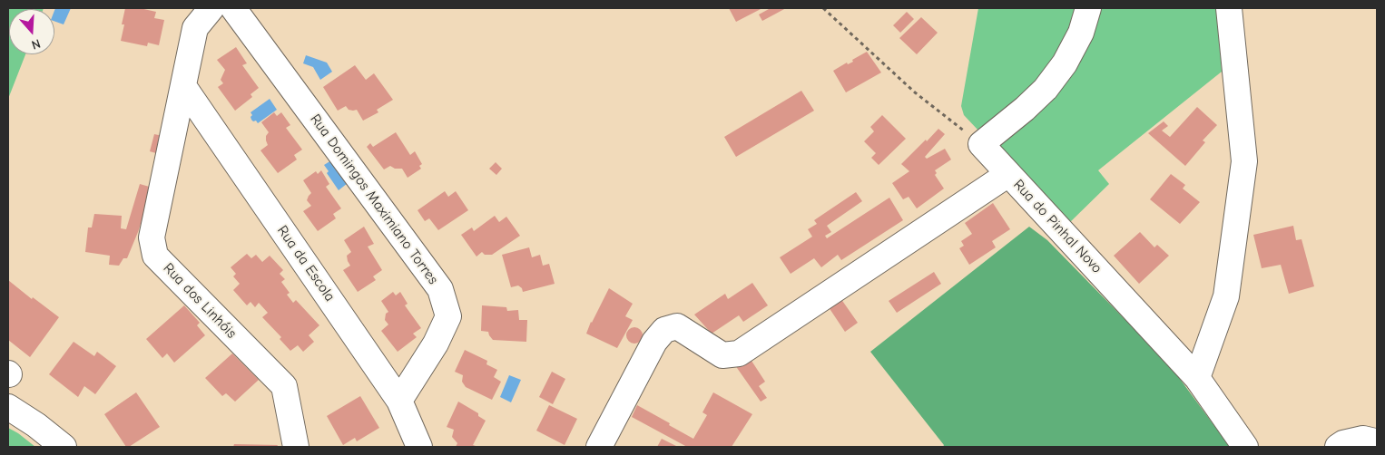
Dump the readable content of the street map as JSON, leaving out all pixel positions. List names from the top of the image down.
{
  "streets": {
    "street": [
      "Rua Domingos Maximiano Torres",
      "Rua do Pinhal Novo",
      "Rua da Escola",
      "Rua dos Linhóis"
    ]
  },
  "crossings": [
    ["Rua Domingos Maximiano Torres", "Rua da Escola"],
    ["Rua da Escola", "Rua dos Linhóis"]
  ],
  "north": "bottom"
}
